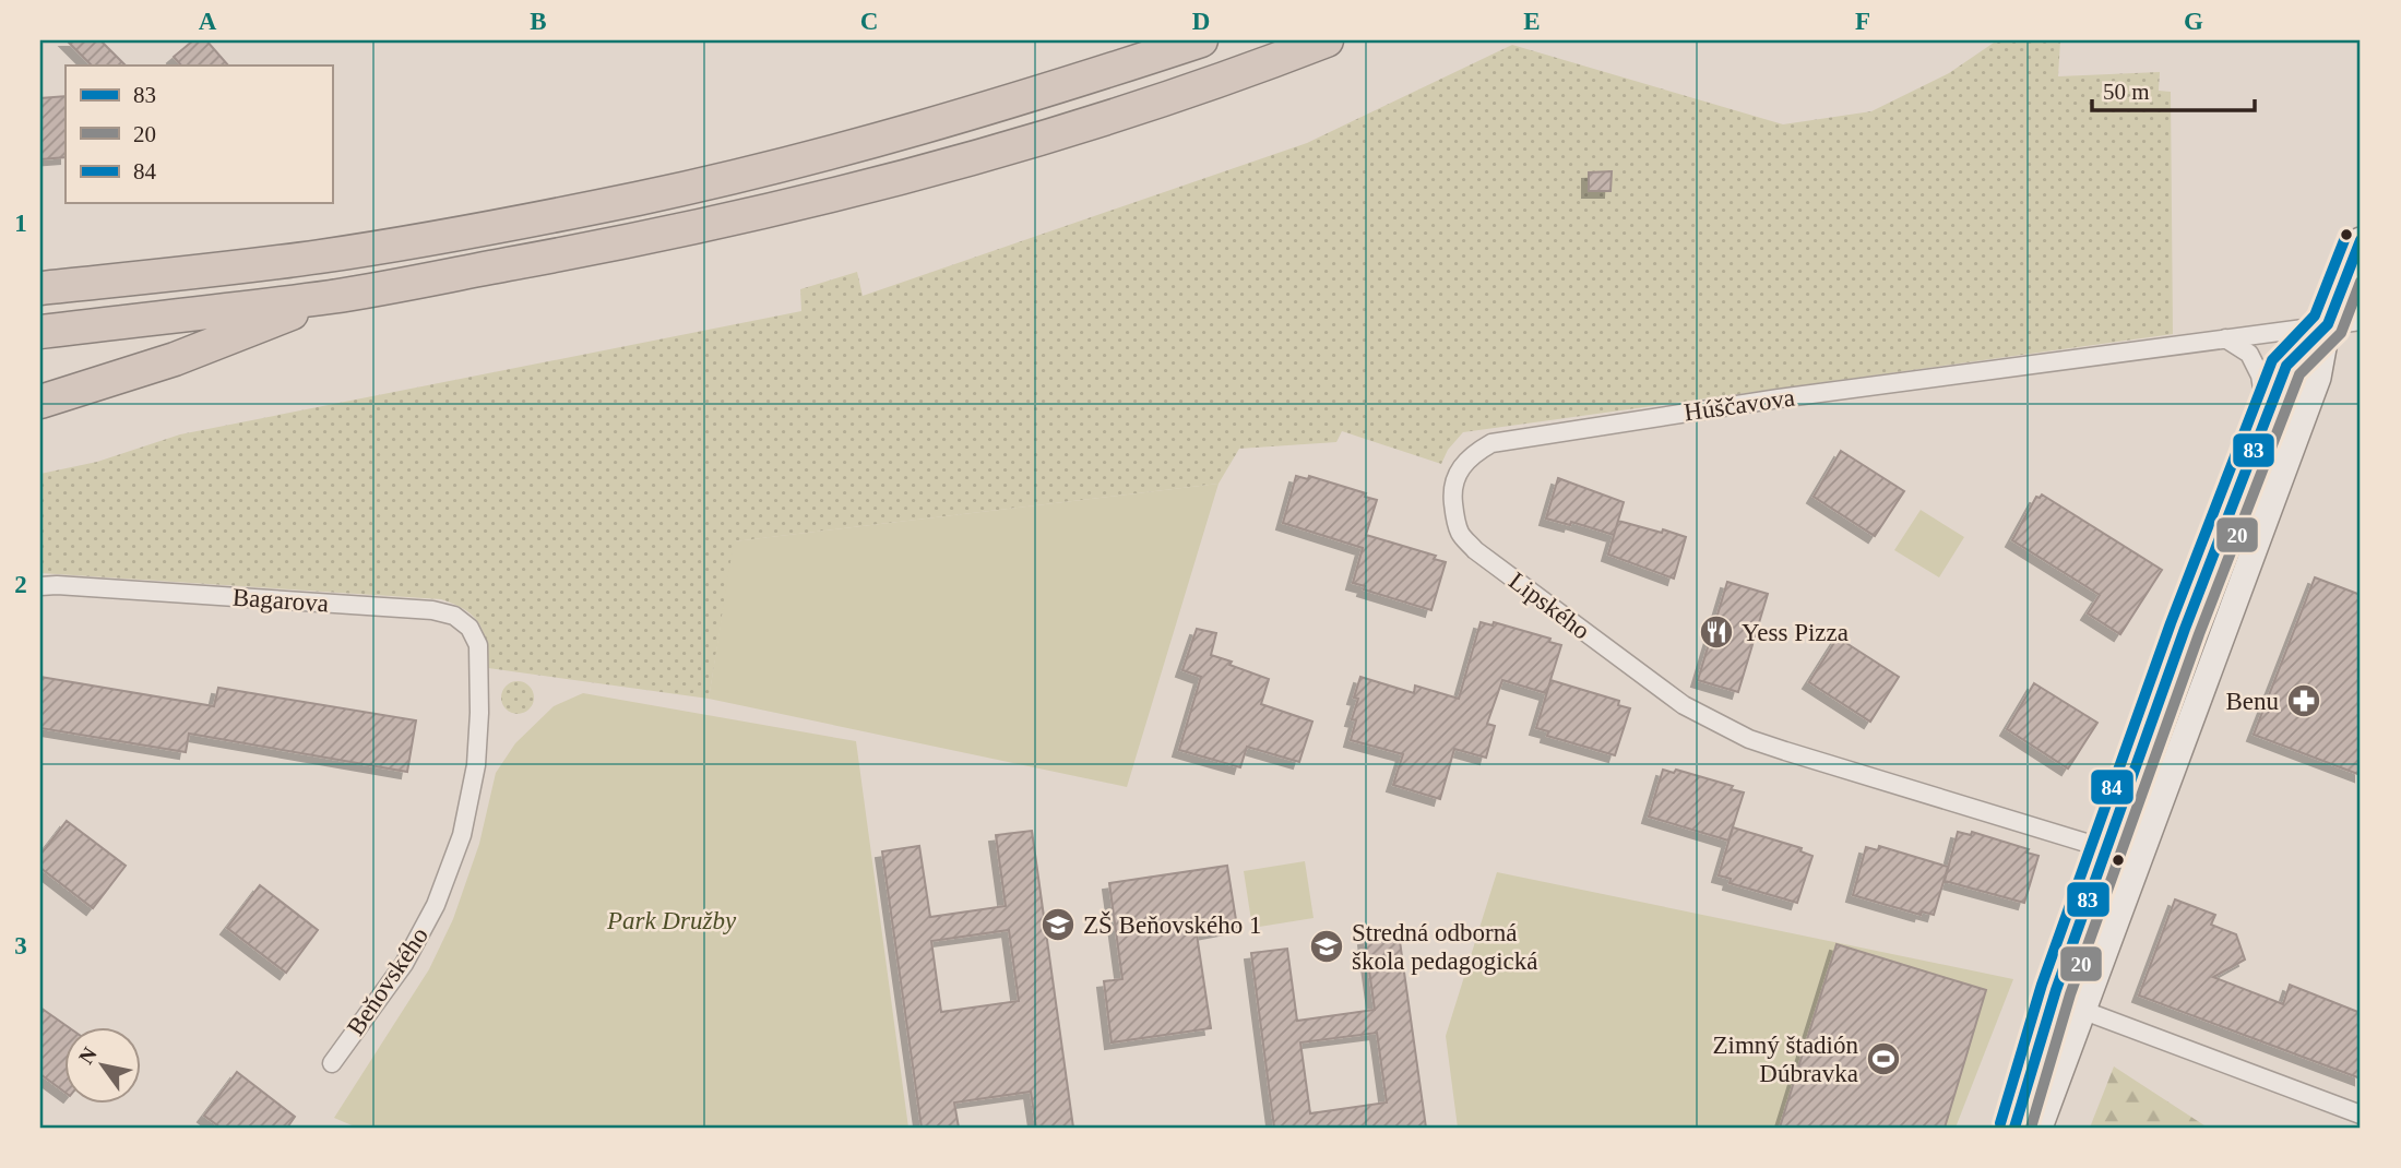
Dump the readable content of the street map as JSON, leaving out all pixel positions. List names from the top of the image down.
{
  "streets": {
    "street": [
      "Húščavova",
      "Bagarova",
      "Lipského",
      "Beňovského"
    ]
  },
  "crossings": [
    ["Húščavova", "Lipského"],
    ["Bagarova", "Beňovského"]
  ],
  "parks": ["Park Družby"],
  "places": {
    "restaurant": ["Yess Pizza"],
    "pharmacy": ["Benu"],
    "school or university": ["ZŠ Beňovského 1", "Stredná odborná škola pedagogická"],
    "sports": ["Zimný štadión Dúbravka"]
  },
  "lines": ["transit line 84", "transit line 83", "transit line 20"],
  "legend": ["83", "20", "84"],
  "scale_bar": "50 m",
  "north": "top left",
  "grid": {
    "columns": [
      "A",
      "B",
      "C",
      "D",
      "E",
      "F",
      "G"
    ],
    "rows": ["1", "2", "3"]
  }
}
